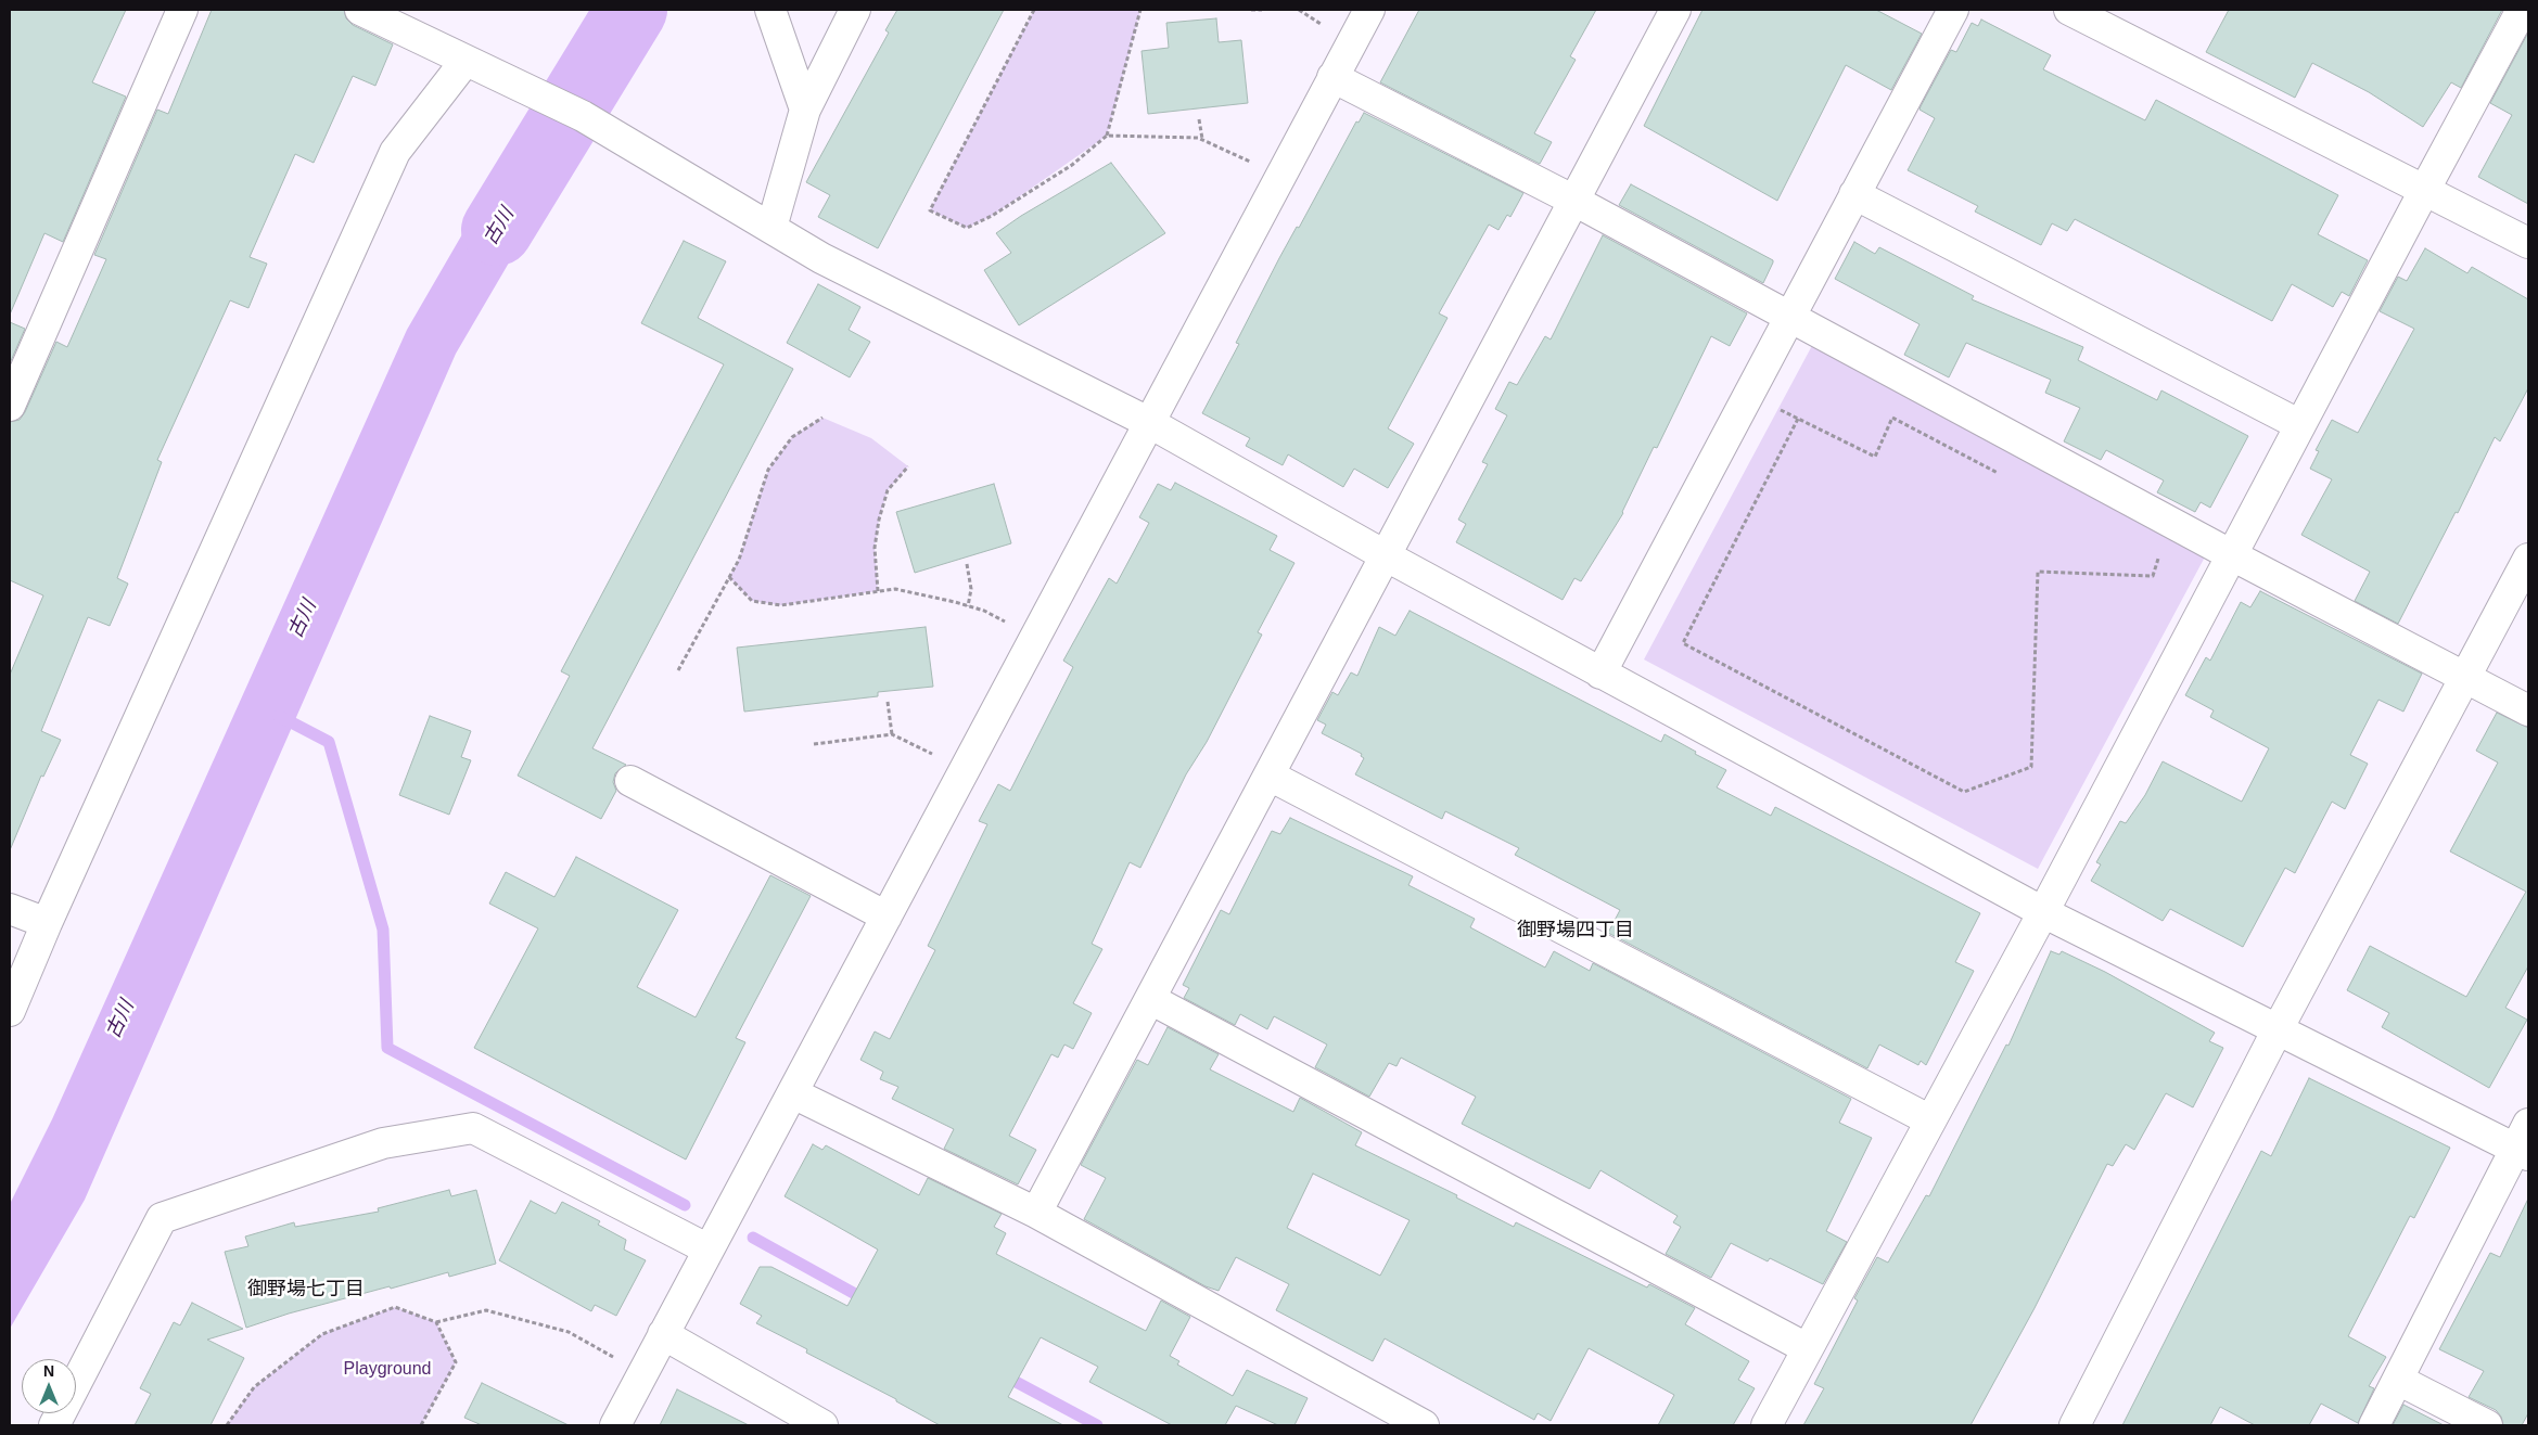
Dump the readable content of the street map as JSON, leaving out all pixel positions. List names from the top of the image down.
{
  "districts": ["御野場四丁目", "御野場七丁目"],
  "water": ["古川"],
  "parks": ["Playground"],
  "north": "top"
}
